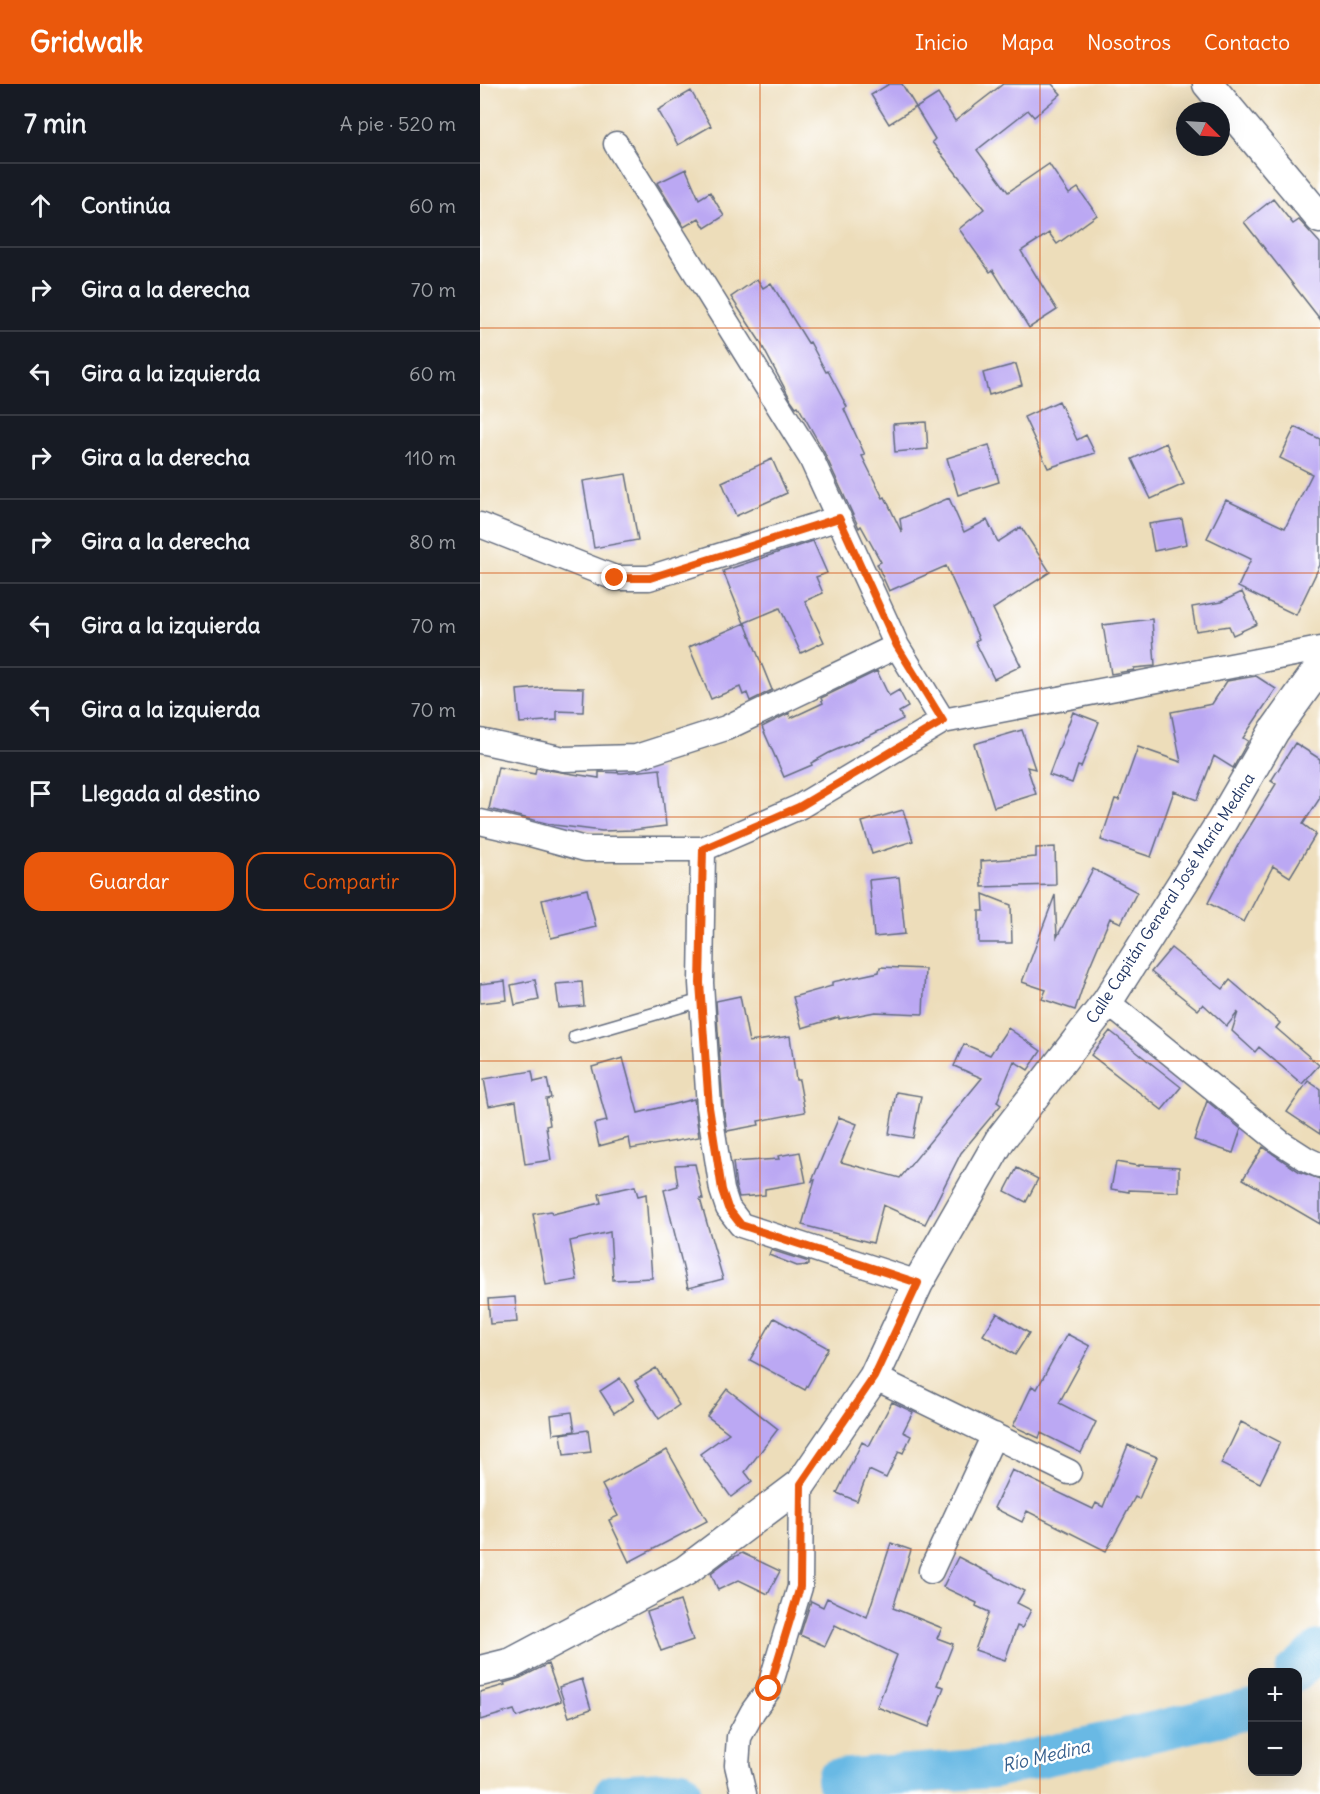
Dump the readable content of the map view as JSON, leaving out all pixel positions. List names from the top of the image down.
{
  "streets": {
    "street": ["Calle Capitán General José María Medina"]
  },
  "water": ["Río Medina"],
  "north": "bottom right",
  "page": {
    "header": "Gridwalk",
    "nav": [
      "Inicio",
      "Mapa",
      "Nosotros",
      "Contacto"
    ],
    "heading": ["7 min", "A pie · 520 m"],
    "list": [
      ["Continúa", "60 m"],
      ["Gira a la derecha", "70 m"],
      ["Gira a la izquierda", "60 m"],
      ["Gira a la derecha", "110 m"],
      ["Gira a la derecha", "80 m"],
      ["Gira a la izquierda", "70 m"],
      ["Gira a la izquierda", "70 m"],
      "Llegada al destino"
    ],
    "buttons": ["Guardar", "Compartir"],
    "map_buttons": ["+", "−"]
  }
}
